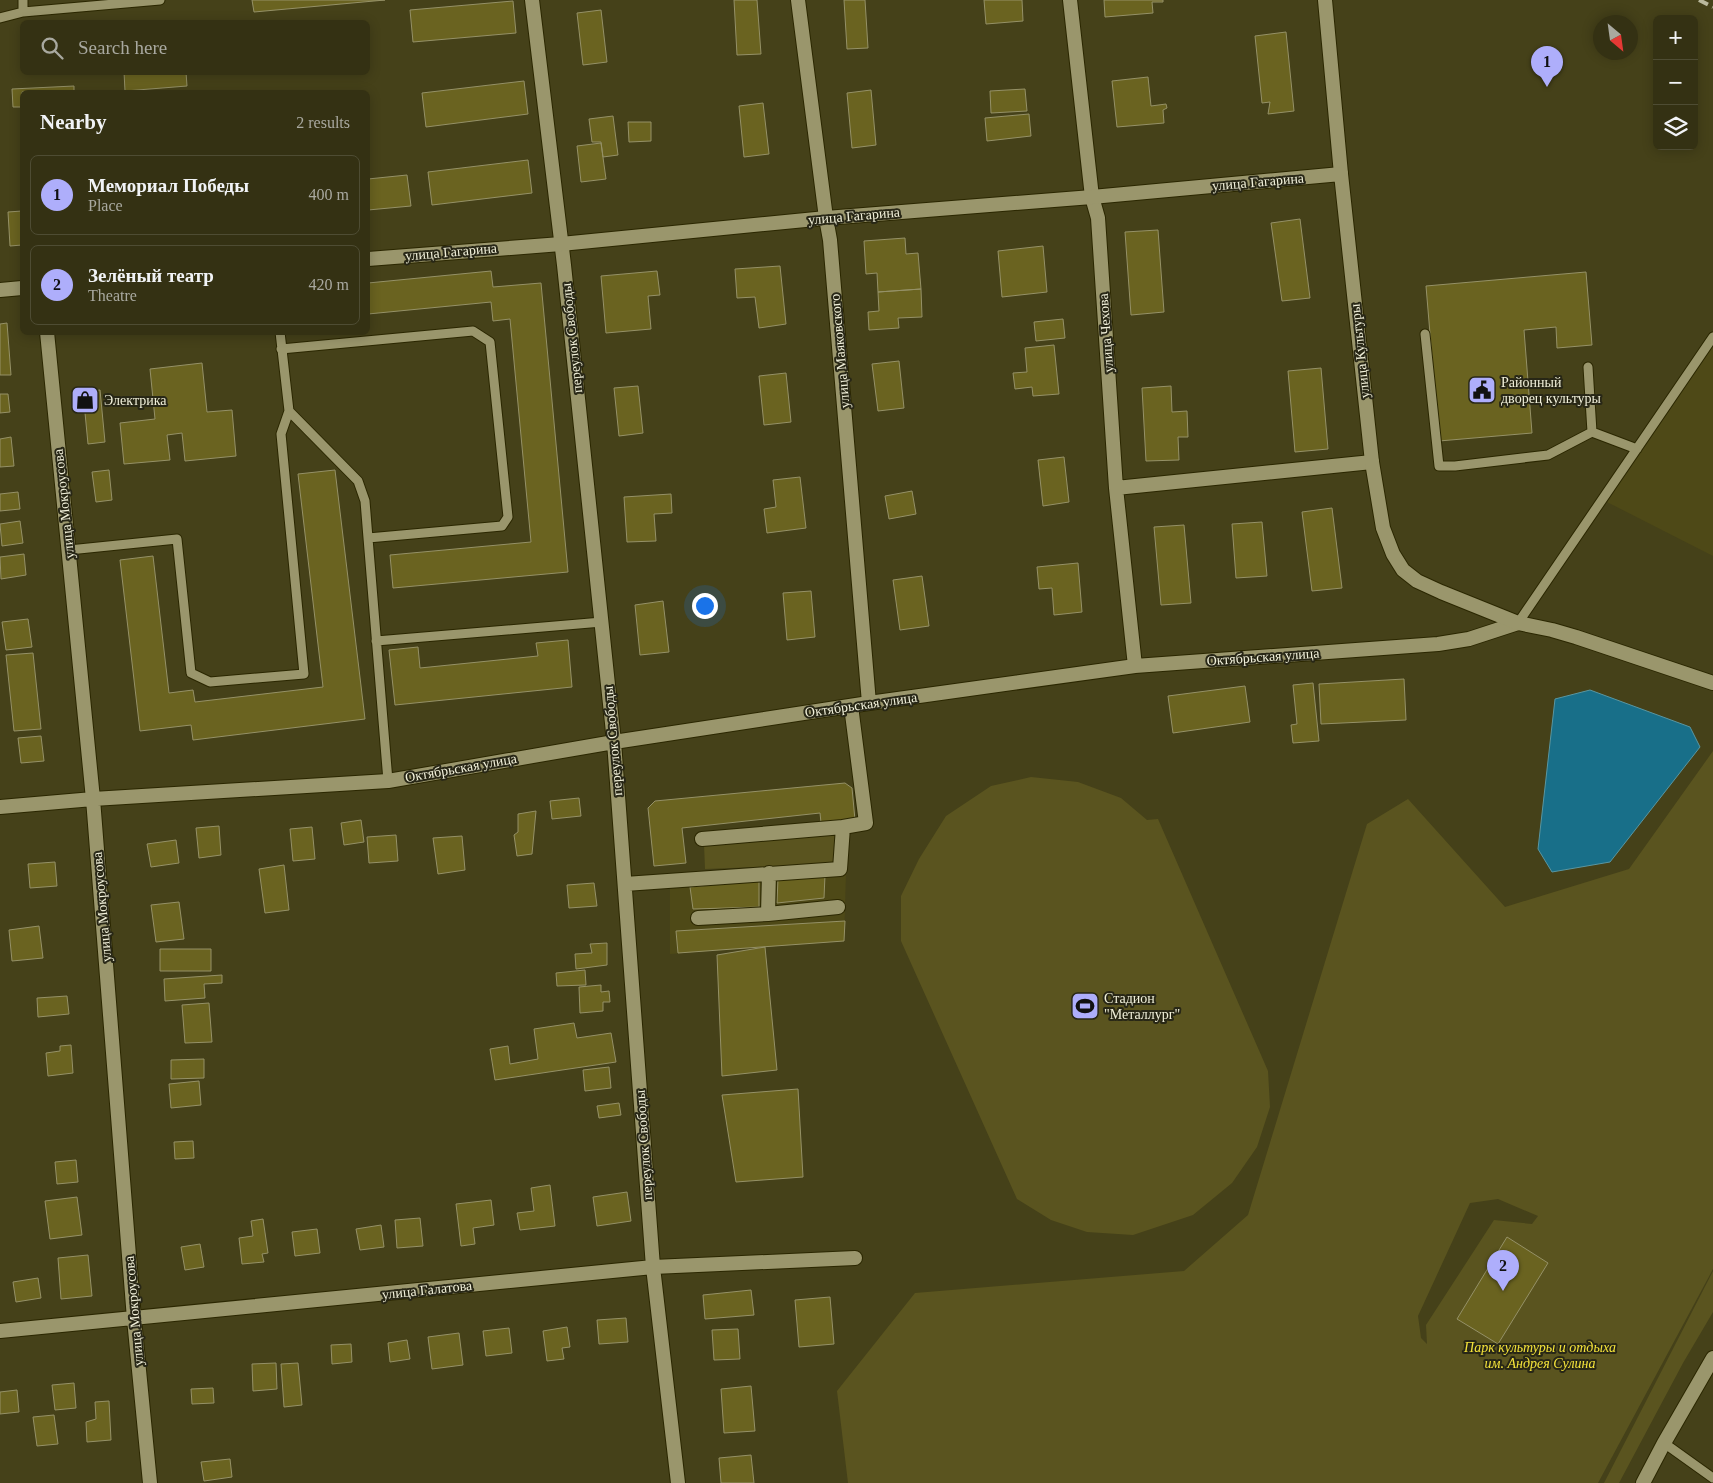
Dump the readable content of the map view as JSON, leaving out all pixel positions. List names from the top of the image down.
{
  "streets": {
    "street": [
      "улица Гагарина",
      "улица Чехова",
      "переулок Свободы",
      "улица Маяковского",
      "улица Культуры",
      "улица Мокроусова",
      "Октябрьская улица",
      "улица Галатова"
    ]
  },
  "crossings": [
    ["улица Гагарина", "улица Чехова"],
    ["улица Гагарина", "переулок Свободы"],
    ["улица Гагарина", "улица Маяковского"],
    ["улица Гагарина", "улица Культуры"],
    ["улица Чехова", "Октябрьская улица"],
    ["переулок Свободы", "Октябрьская улица"],
    ["переулок Свободы", "улица Галатова"],
    ["улица Маяковского", "Октябрьская улица"],
    ["улица Культуры", "Октябрьская улица"],
    ["улица Мокроусова", "Октябрьская улица"],
    ["улица Мокроусова", "улица Галатова"]
  ],
  "parks": ["Парк культуры и отдыха им. Андрея Сулина"],
  "places": {
    "public building": ["Районный дворец культуры"],
    "shop": ["Электрика"],
    "sports": ["Стадион \"Металлург\""]
  },
  "north": "bottom right",
  "page": {
    "map_buttons": ["+", "−"],
    "search": "Search here",
    "pins": ["1", "2"],
    "heading": ["Nearby", "2 results"],
    "list": [
      {
        "mark": "1",
        "name": "Мемориал Победы",
        "note": "Place",
        "value": "400 m"
      },
      {
        "mark": "2",
        "name": "Зелёный театр",
        "note": "Theatre",
        "value": "420 m"
      }
    ]
  }
}
